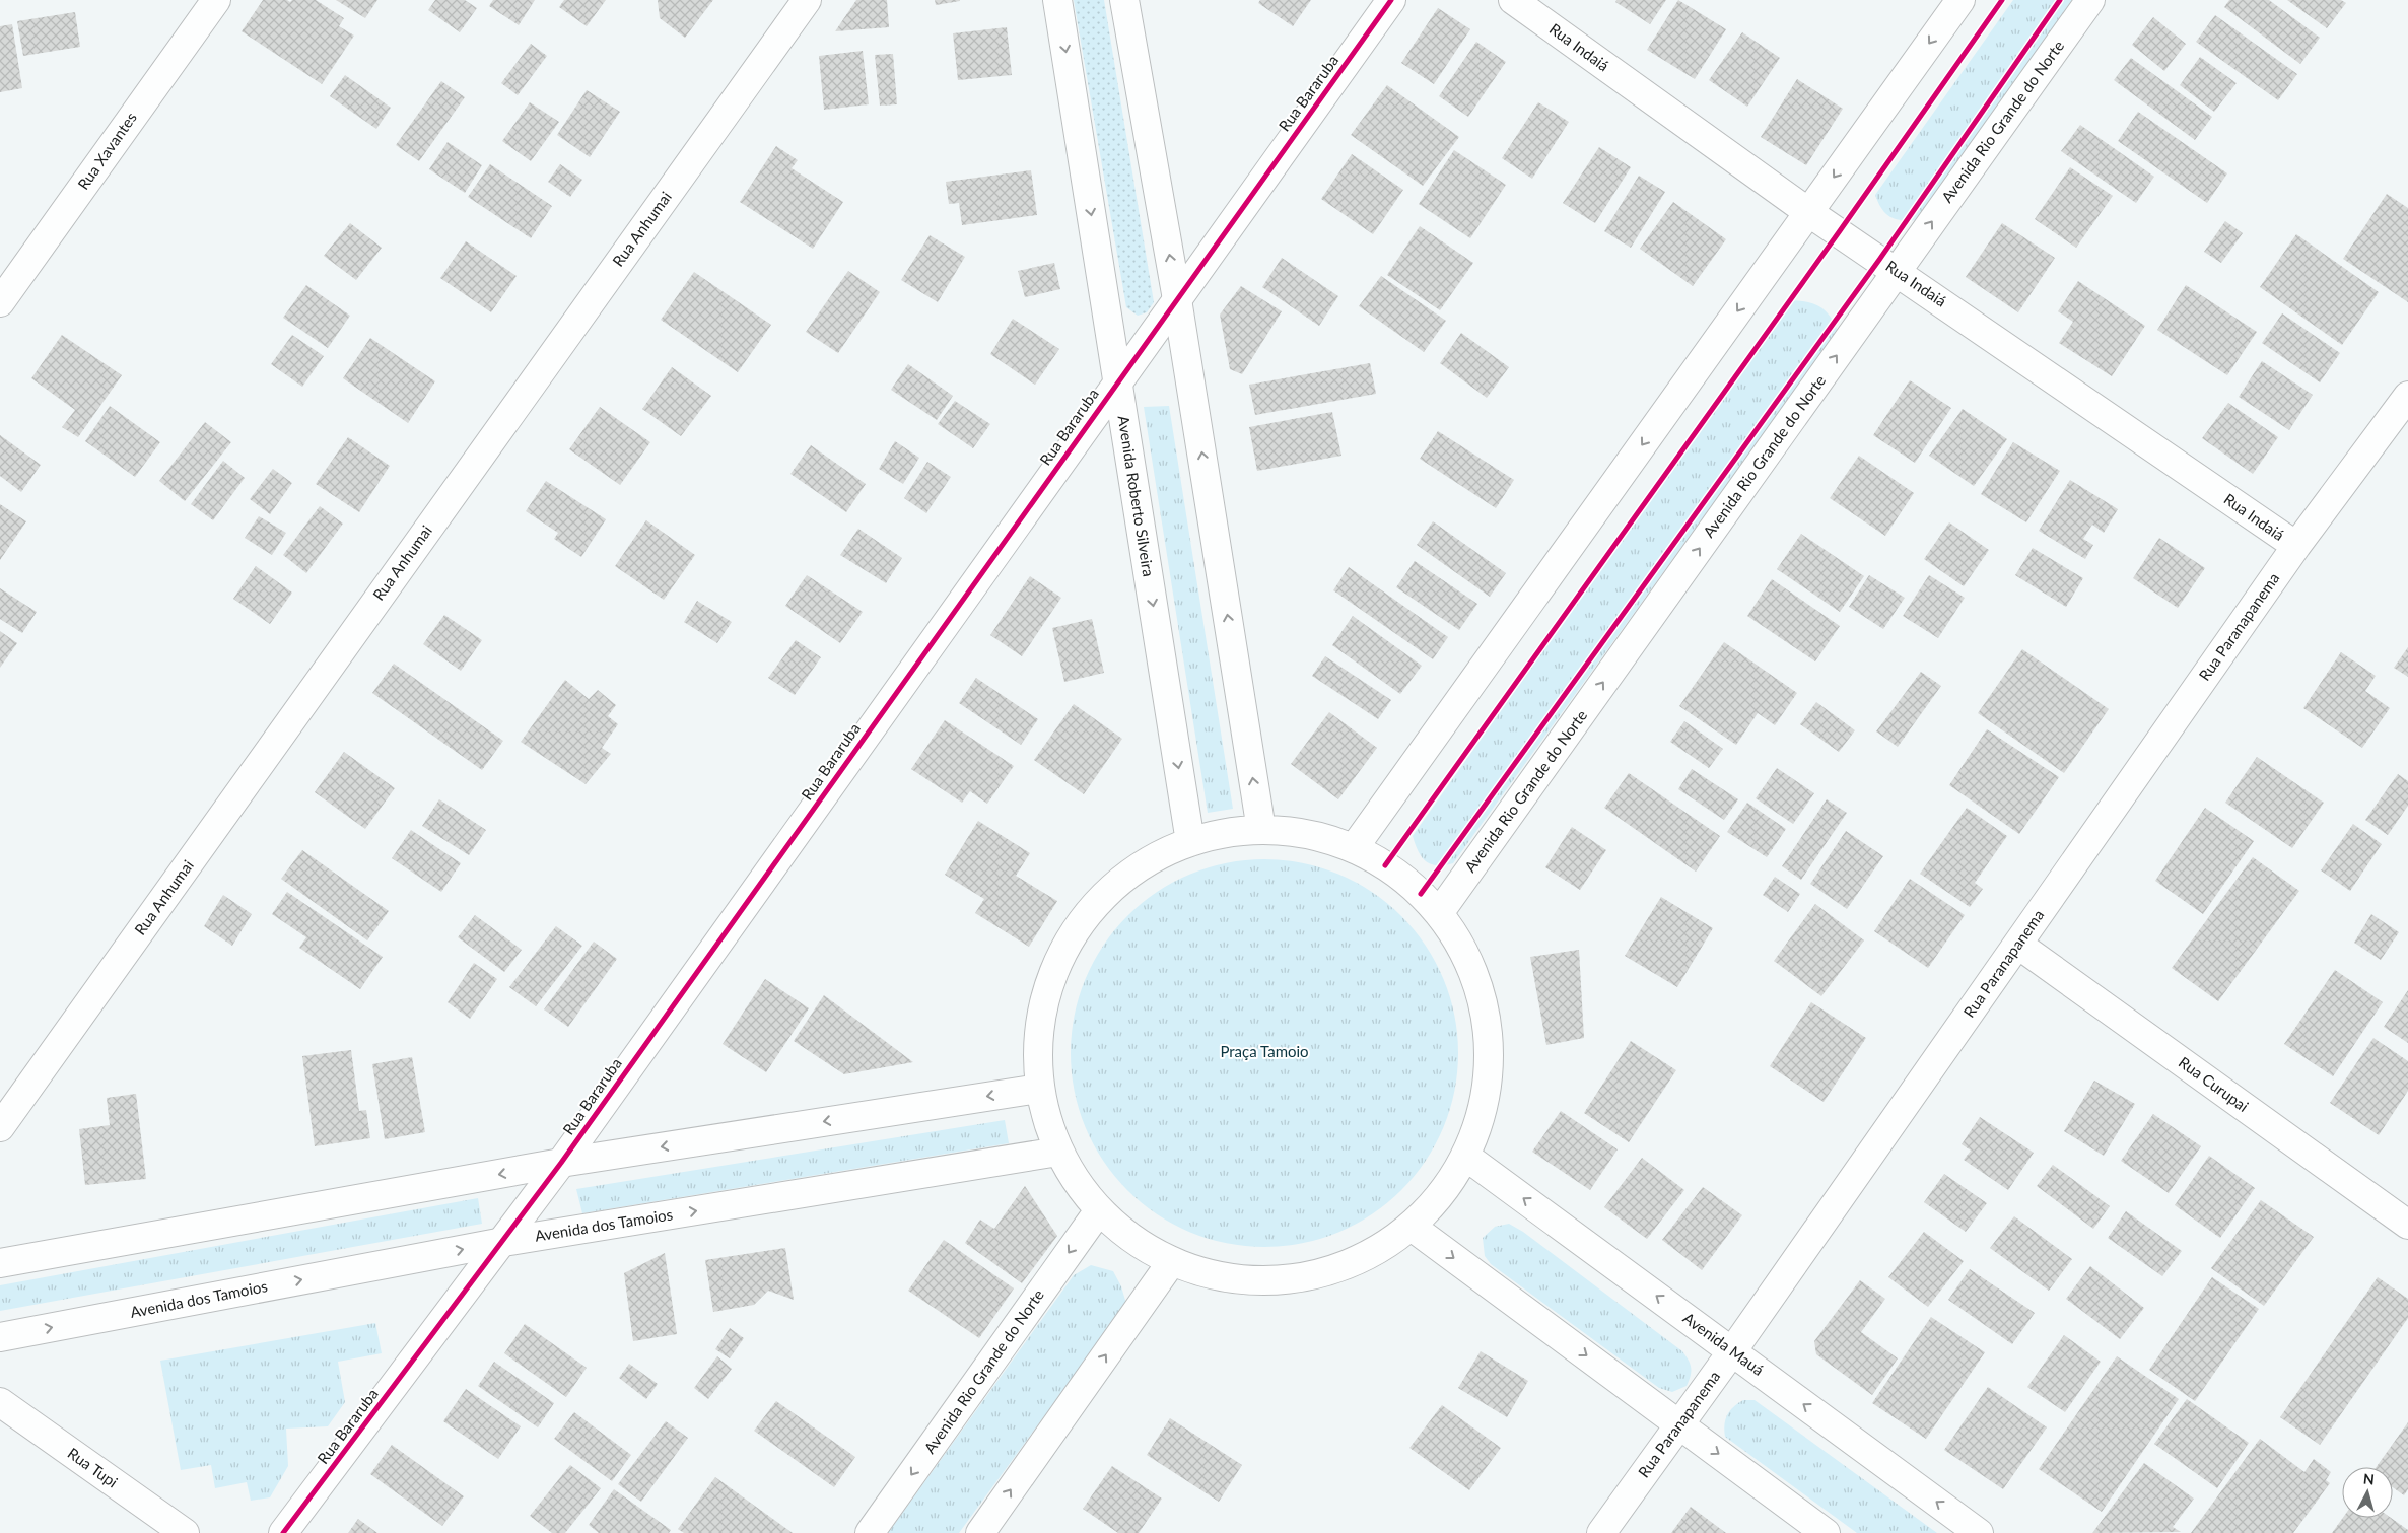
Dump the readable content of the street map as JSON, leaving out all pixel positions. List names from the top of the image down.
{
  "streets": {
    "street": [
      "Rua Indaiá",
      "Rua Bararuba",
      "Avenida Rio Grande do Norte",
      "Rua Xavantes",
      "Rua Anhumai",
      "Avenida Roberto Silveira",
      "Rua Paranapanema",
      "Rua Curupai",
      "Avenida dos Tamoios",
      "Avenida Mauá",
      "Rua Tupi"
    ]
  },
  "crossings": [
    ["Rua Indaiá", "Avenida Rio Grande do Norte"],
    ["Rua Indaiá", "Rua Paranapanema"],
    ["Rua Bararuba", "Avenida Roberto Silveira"],
    ["Rua Bararuba", "Avenida dos Tamoios"],
    ["Rua Paranapanema", "Rua Curupai"],
    ["Rua Paranapanema", "Avenida Mauá"]
  ],
  "parks": ["Praça Tamoio"],
  "north": "top"
}
